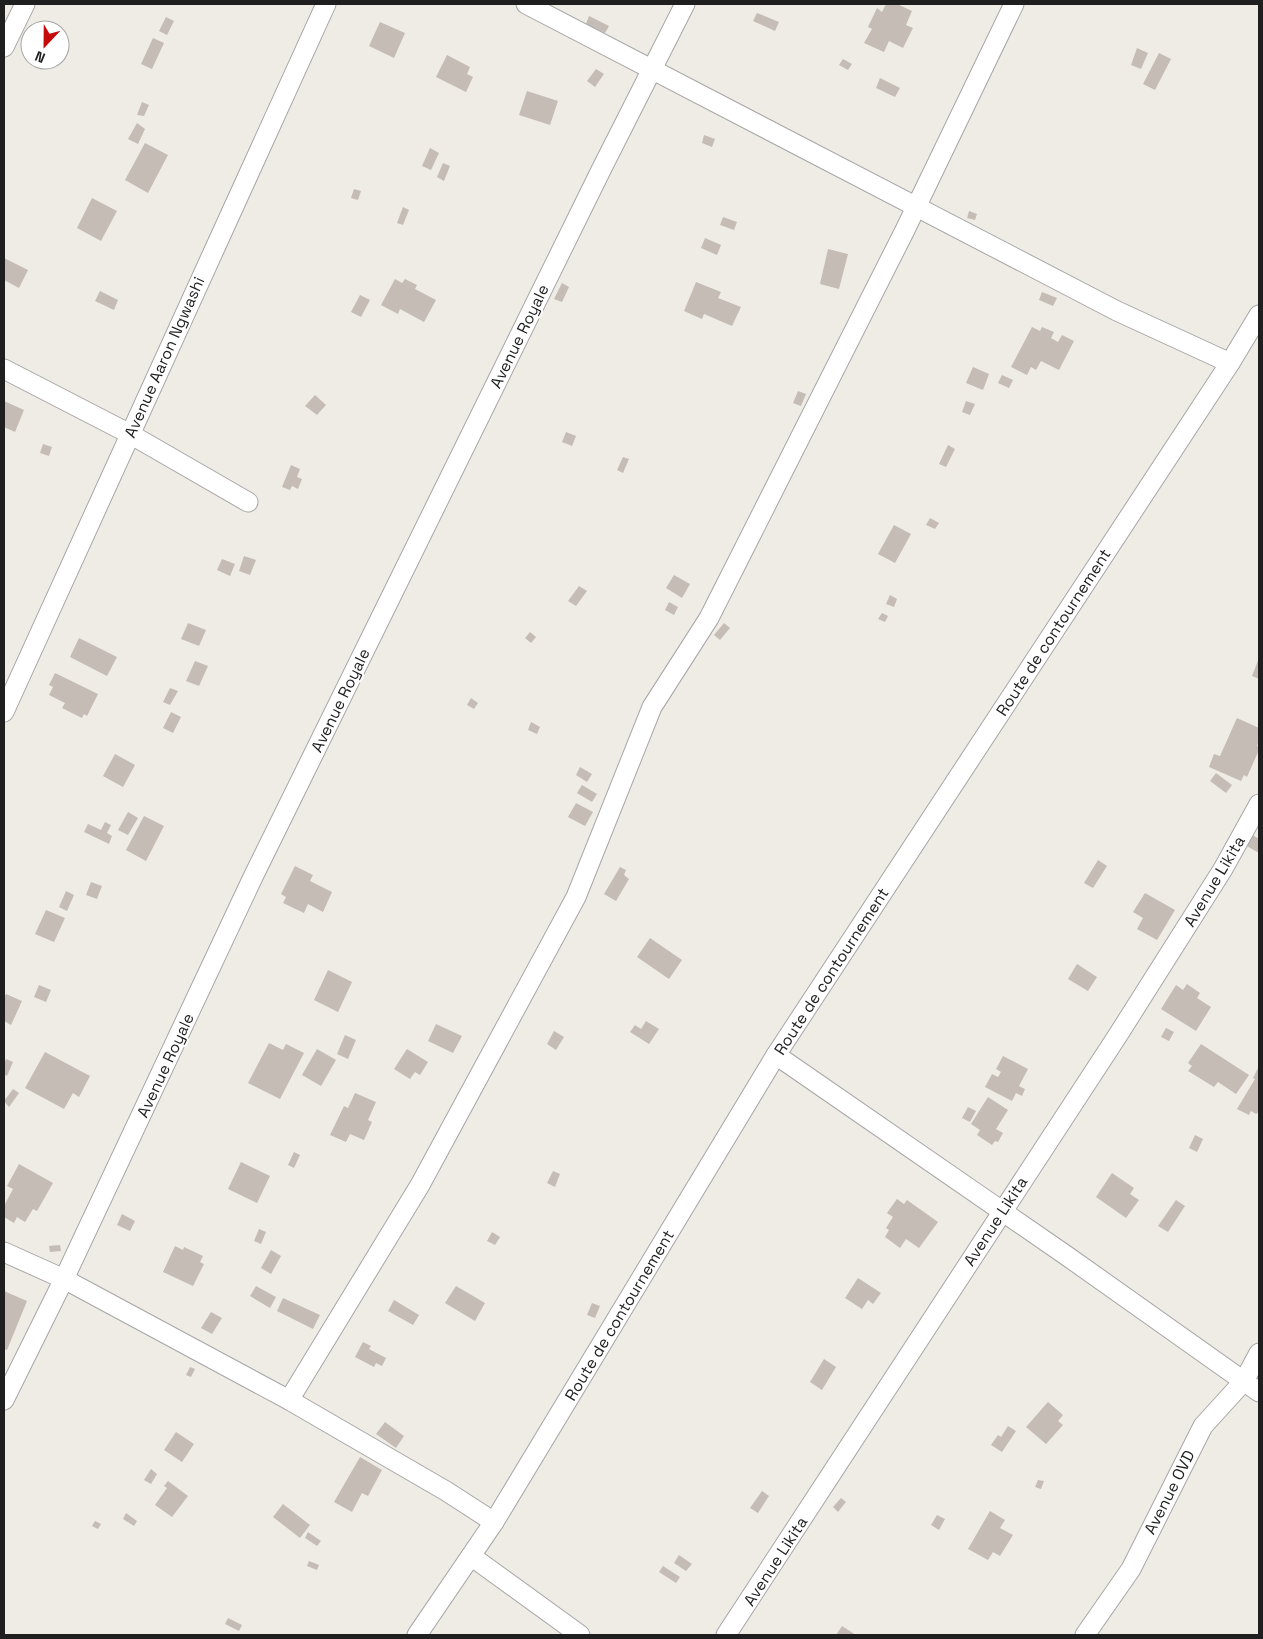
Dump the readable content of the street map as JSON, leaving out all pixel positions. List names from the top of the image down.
{
  "streets": {
    "street": [
      "Avenue Royale",
      "Avenue Aaron Ngwashi",
      "Route de contournement",
      "Avenue Likita",
      "Avenue OVD"
    ]
  },
  "north": "bottom"
}
